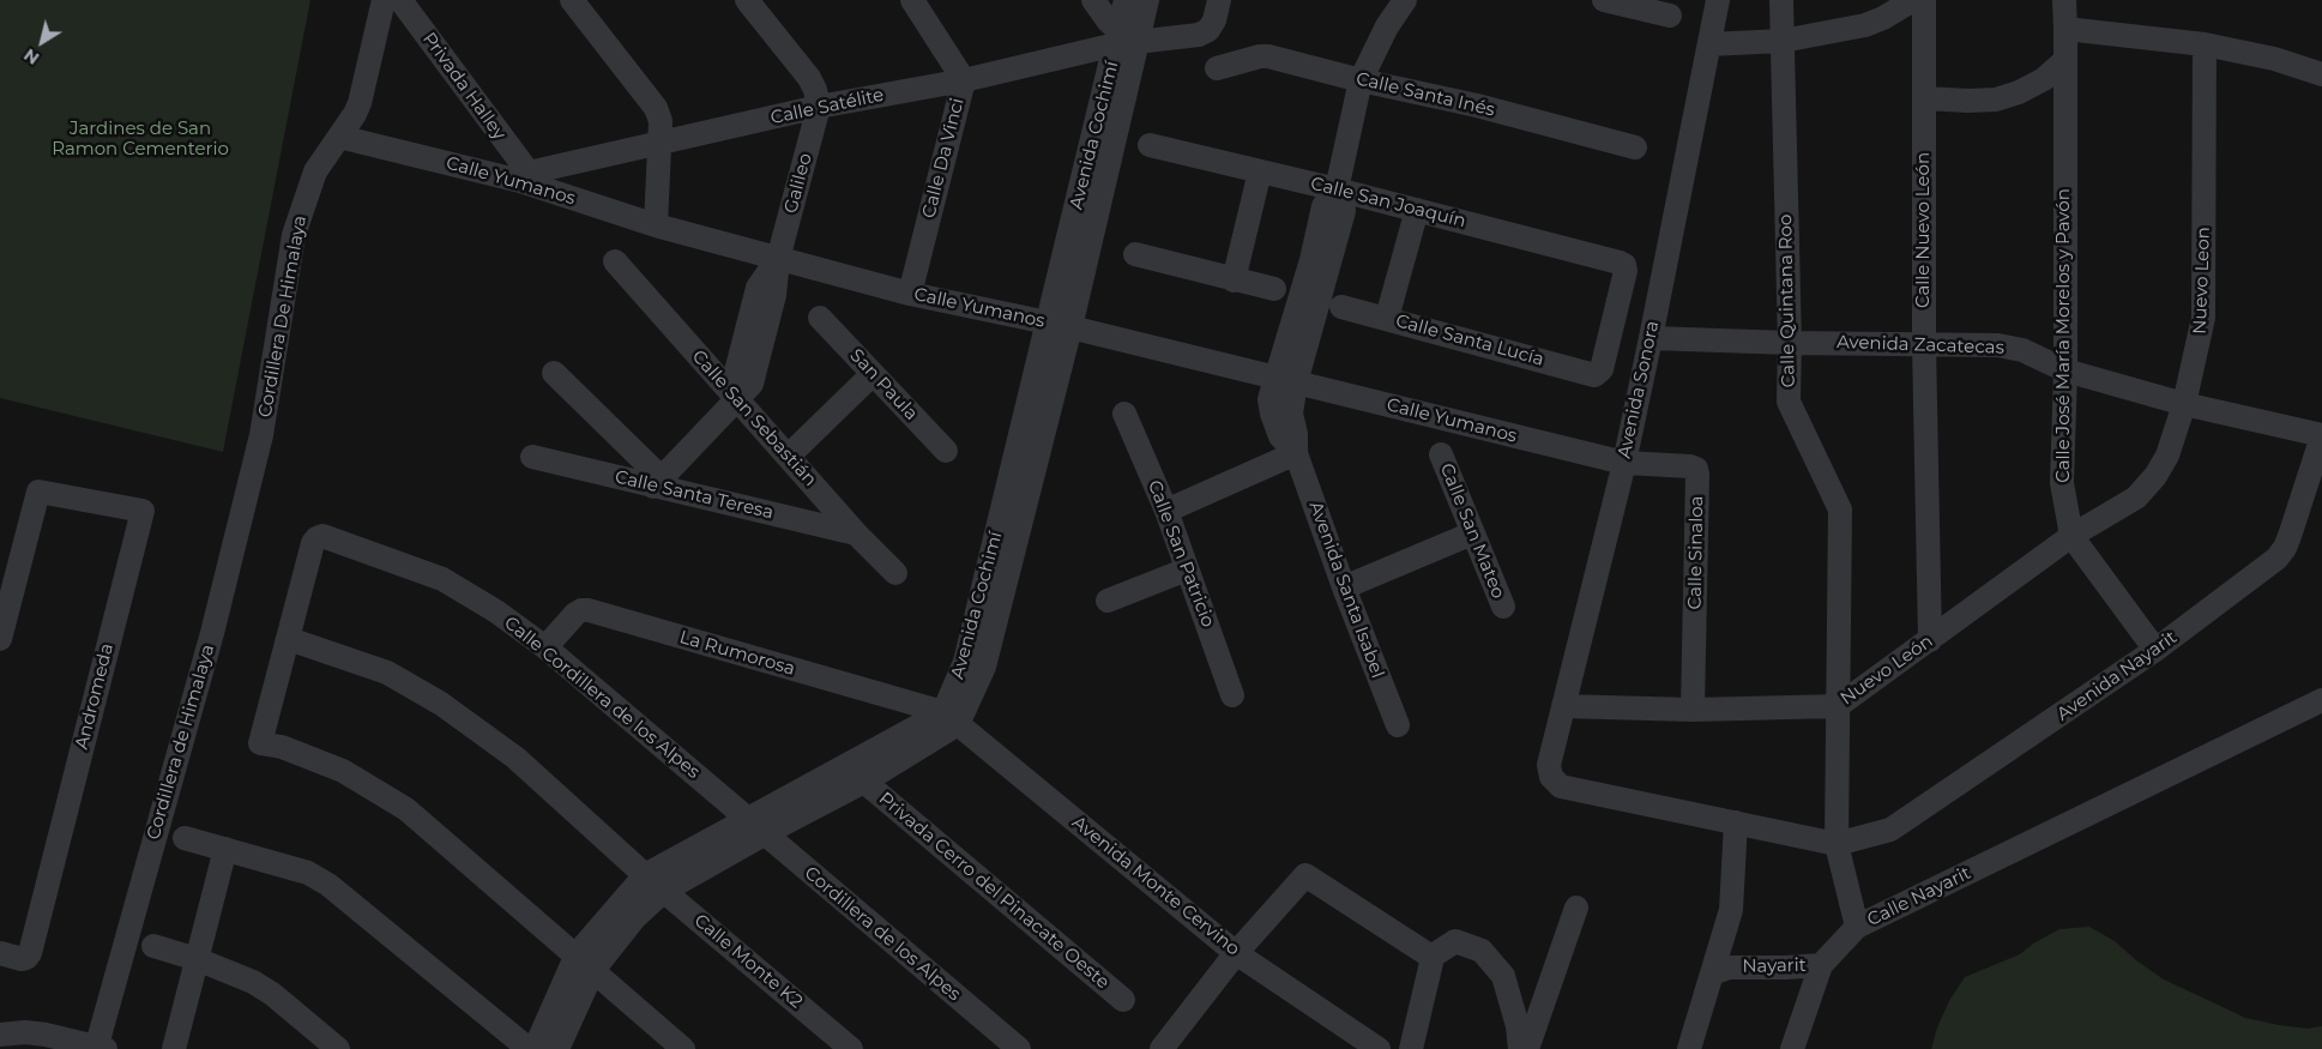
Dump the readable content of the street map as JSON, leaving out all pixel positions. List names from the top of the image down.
{
  "streets": {
    "street": [
      "Privada Halley",
      "Calle Santa Inés",
      "Calle Satélite",
      "Avenida Cochimí",
      "Calle Da Vinci",
      "Calle Yumanos",
      "Galileo",
      "Calle San Joaquín",
      "Calle Nuevo León",
      "Nuevo Leon",
      "Calle Quintana Roo",
      "Cordillera De Himalaya",
      "Calle José María Morelos y Pavón",
      "Calle Santa Lucía",
      "Avenida Zacatecas",
      "San Paula",
      "Avenida Sonora",
      "Calle San Sebastián",
      "Calle Santa Teresa",
      "Calle San Mateo",
      "Calle Sinaloa",
      "Calle San Patricio",
      "Avenida Santa Isabel",
      "La Rumorosa",
      "Nuevo León",
      "Avenida Nayarit",
      "Andromeda",
      "Calle Cordillera de los Alpes",
      "Cordillera de Himalaya",
      "Avenida Monte Cervino",
      "Privada Cerro del Pinacate Oeste",
      "Calle Nayarit",
      "Cordillera de los Alpes",
      "Calle Monte K2",
      "Nayarit"
    ]
  },
  "crossings": [
    ["Privada Halley", "Calle Satélite"],
    ["Privada Halley", "Calle Yumanos"],
    ["Calle Santa Inés", "Avenida Santa Isabel"],
    ["Calle Satélite", "Avenida Cochimí"],
    ["Calle Satélite", "Calle Da Vinci"],
    ["Calle Satélite", "Calle Yumanos"],
    ["Calle Satélite", "Galileo"],
    ["Avenida Cochimí", "Calle Yumanos"],
    ["Avenida Cochimí", "La Rumorosa"],
    ["Avenida Cochimí", "Avenida Monte Cervino"],
    ["Calle Da Vinci", "Calle Yumanos"],
    ["Calle Yumanos", "Galileo"],
    ["Calle Yumanos", "Cordillera De Himalaya"],
    ["Calle Yumanos", "Avenida Sonora"],
    ["Calle Yumanos", "Calle Sinaloa"],
    ["Calle Yumanos", "Avenida Santa Isabel"],
    ["Galileo", "Calle San Sebastián"],
    ["Calle San Joaquín", "Calle Santa Lucía"],
    ["Calle San Joaquín", "Avenida Santa Isabel"],
    ["Calle Nuevo León", "Avenida Zacatecas"],
    ["Calle Nuevo León", "Nuevo León"],
    ["Nuevo Leon", "Calle José María Morelos y Pavón"],
    ["Nuevo Leon", "Avenida Zacatecas"],
    ["Nuevo Leon", "Nuevo León"],
    ["Calle Quintana Roo", "Avenida Zacatecas"],
    ["Calle Quintana Roo", "Nuevo León"],
    ["Calle Quintana Roo", "Avenida Nayarit"],
    ["Calle Quintana Roo", "Calle Nayarit"],
    ["Cordillera De Himalaya", "Cordillera de Himalaya"],
    ["Calle José María Morelos y Pavón", "Avenida Zacatecas"],
    ["Calle José María Morelos y Pavón", "Nuevo León"],
    ["Calle José María Morelos y Pavón", "Avenida Nayarit"],
    ["Avenida Zacatecas", "Avenida Sonora"],
    ["Avenida Zacatecas", "Avenida Nayarit"],
    ["Avenida Sonora", "Calle Sinaloa"],
    ["Avenida Sonora", "Nuevo León"],
    ["Calle San Sebastián", "Calle Santa Teresa"],
    ["Calle Sinaloa", "Nuevo León"],
    ["La Rumorosa", "Calle Cordillera de los Alpes"],
    ["La Rumorosa", "Avenida Monte Cervino"],
    ["Avenida Nayarit", "Calle Nayarit"],
    ["Calle Cordillera de los Alpes", "Cordillera de los Alpes"],
    ["Calle Cordillera de los Alpes", "Calle Monte K2"],
    ["Calle Nayarit", "Nayarit"]
  ],
  "parks": ["Jardines de San Ramon Cementerio"],
  "north": "bottom left"
}
